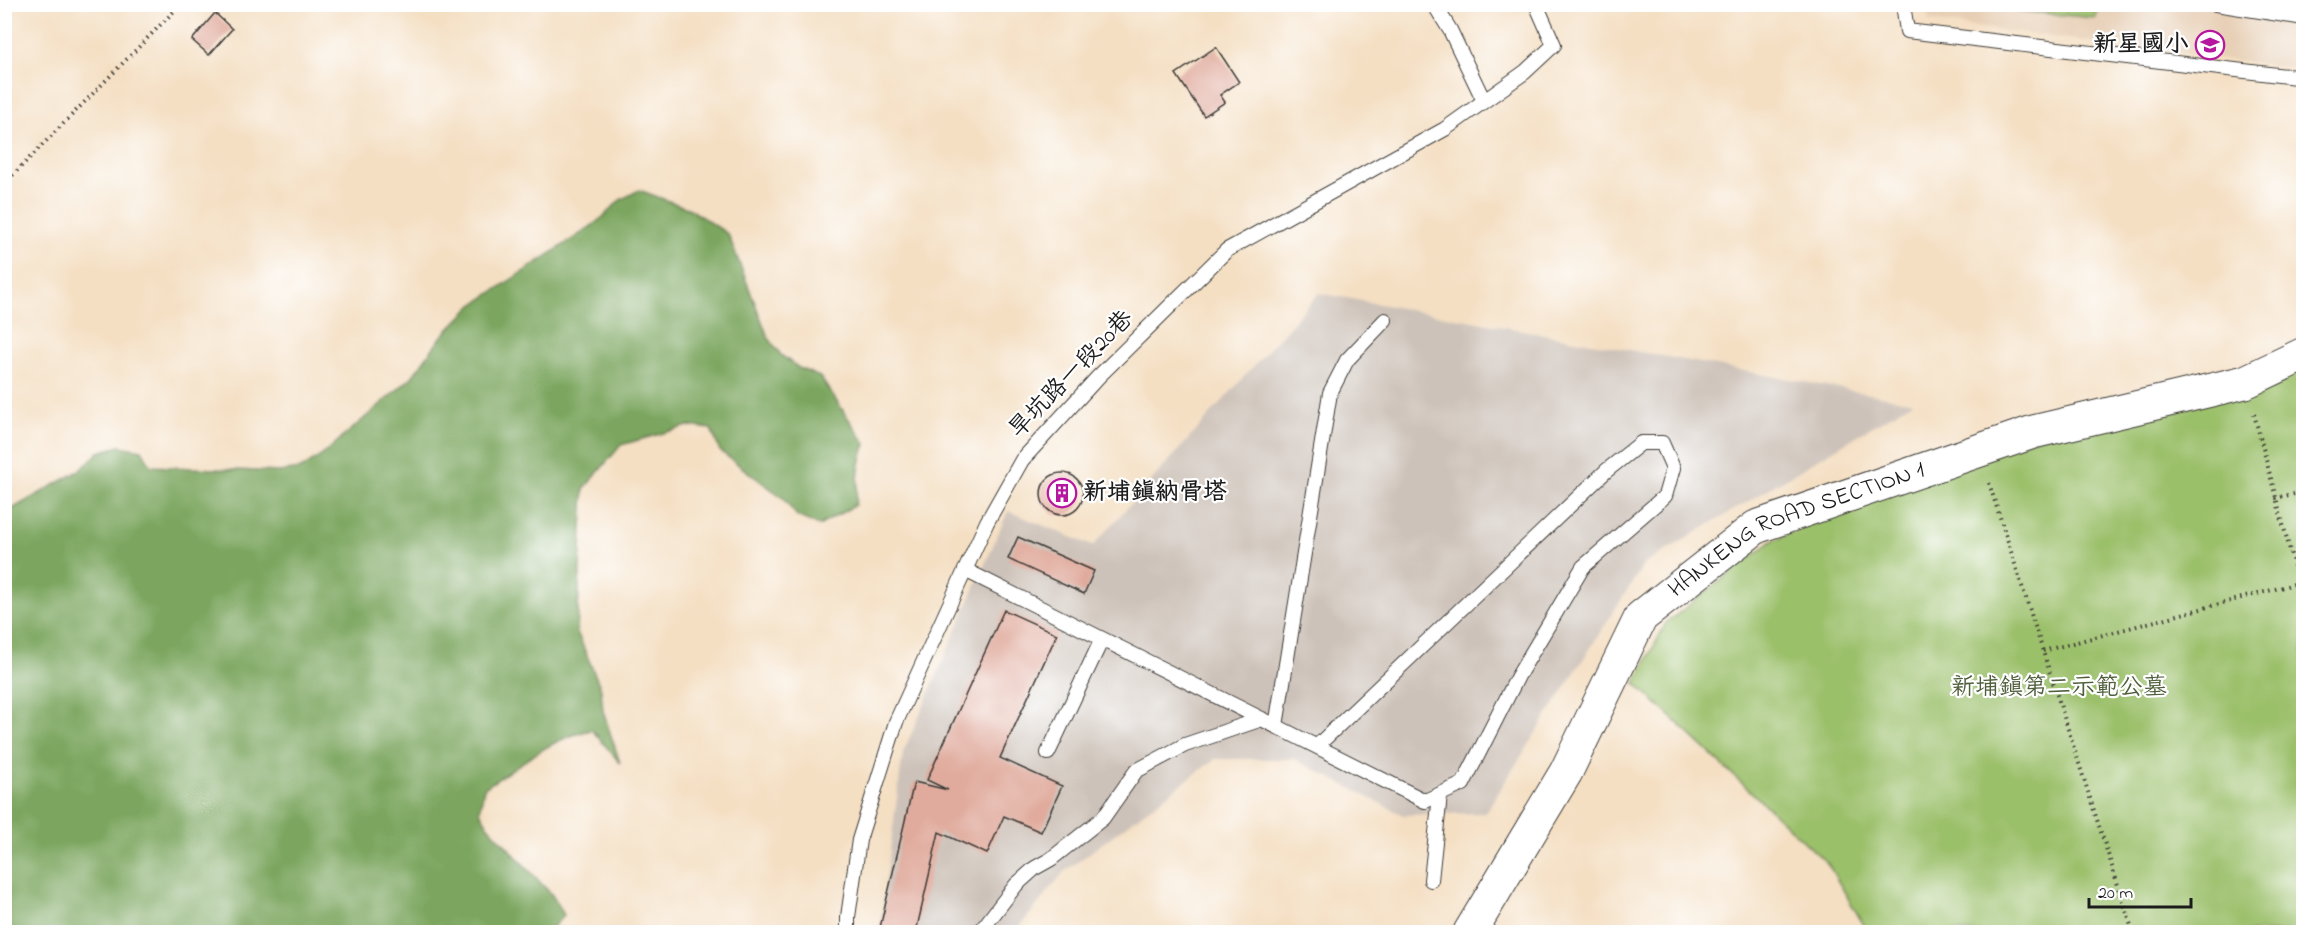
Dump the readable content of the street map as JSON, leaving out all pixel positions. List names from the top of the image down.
{
  "streets": {
    "street": ["HANKENG ROAD SECTION 1"],
    "lane": ["旱坑路一段20巷"]
  },
  "parks": ["新埔鎮第二示範公墓"],
  "places": {
    "school or university": ["新星國小"],
    "building": ["新埔鎮納骨塔"]
  },
  "scale_bar": "20 m"
}
